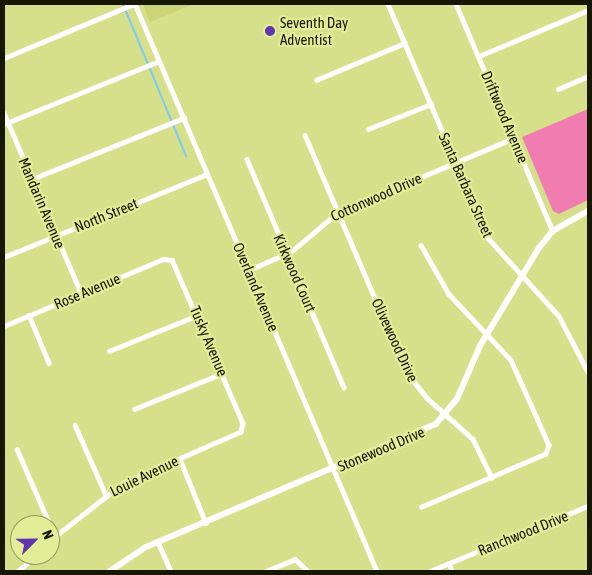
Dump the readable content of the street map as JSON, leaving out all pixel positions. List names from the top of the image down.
{
  "streets": {
    "street": [
      "Driftwood Avenue",
      "Santa Barbara Street",
      "Cottonwood Drive",
      "Mandarin Avenue",
      "North Street",
      "Kirkwood Court",
      "Overland Avenue",
      "Rose Avenue",
      "Olivewood Drive",
      "Tusky Avenue",
      "Stonewood Drive",
      "Louie Avenue",
      "Ranchwood Drive"
    ]
  },
  "crossings": [
    ["Driftwood Avenue", "Cottonwood Drive"],
    ["Driftwood Avenue", "Stonewood Drive"],
    ["Santa Barbara Street", "Cottonwood Drive"],
    ["Santa Barbara Street", "Stonewood Drive"],
    ["Cottonwood Drive", "Kirkwood Court"],
    ["Cottonwood Drive", "Overland Avenue"],
    ["Cottonwood Drive", "Olivewood Drive"],
    ["Mandarin Avenue", "North Street"],
    ["Mandarin Avenue", "Rose Avenue"],
    ["North Street", "Overland Avenue"],
    ["Overland Avenue", "Stonewood Drive"],
    ["Rose Avenue", "Tusky Avenue"],
    ["Olivewood Drive", "Stonewood Drive"],
    ["Tusky Avenue", "Louie Avenue"]
  ],
  "places": ["Seventh Day Adventist"],
  "north": "top right"
}
